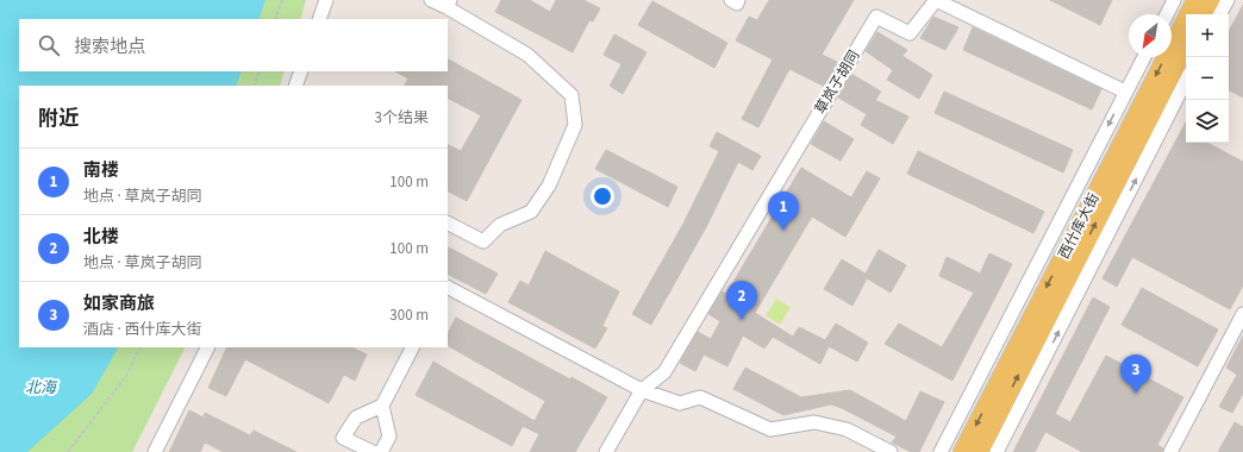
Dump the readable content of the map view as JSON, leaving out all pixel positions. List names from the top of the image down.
{
  "streets": {
    "main road": ["西什库大街"],
    "street": ["草岚子胡同"]
  },
  "crossings": [
    ["草岚子胡同", "西什库大街"]
  ],
  "water": ["北海"],
  "north": "bottom left",
  "page": {
    "map_buttons": ["+", "−"],
    "search": "搜索地点",
    "heading": ["附近", "3个结果"],
    "list": [
      {
        "mark": "1",
        "name": "南楼",
        "note": "地点 · 草岚子胡同",
        "value": "100 m"
      },
      {
        "mark": "2",
        "name": "北楼",
        "note": "地点 · 草岚子胡同",
        "value": "100 m"
      },
      {
        "mark": "3",
        "name": "如家商旅",
        "note": "酒店 · 西什库大街",
        "value": "300 m"
      }
    ],
    "pins": ["1", "2", "3"]
  }
}
